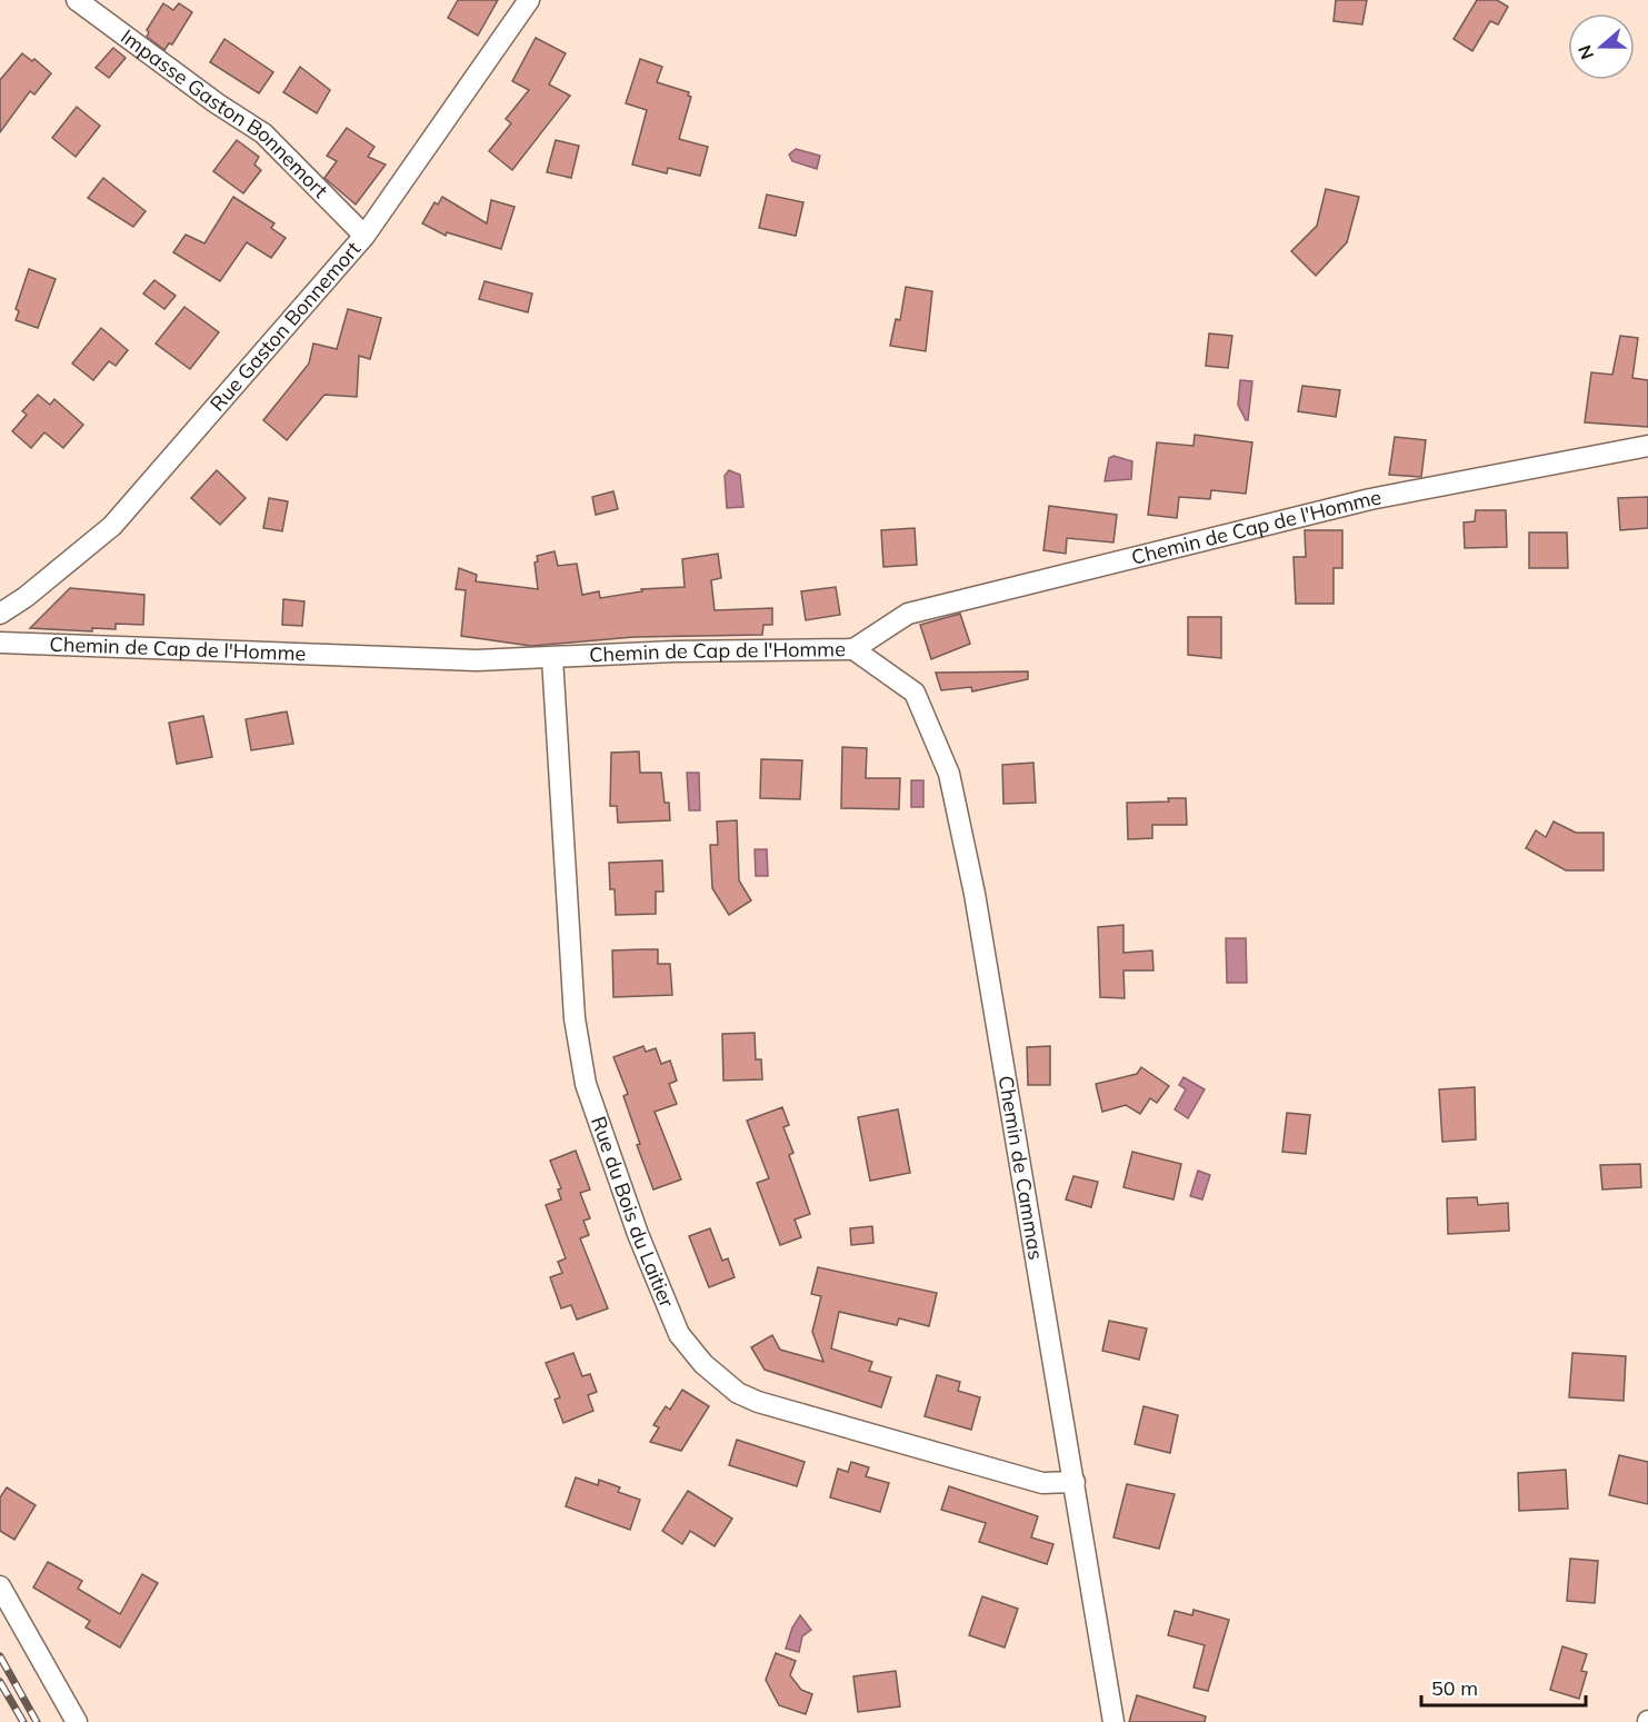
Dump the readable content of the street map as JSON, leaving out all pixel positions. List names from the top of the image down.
{
  "streets": {
    "street": [
      "Impasse Gaston Bonnemort",
      "Rue Gaston Bonnemort",
      "Chemin de Cap de l'Homme",
      "Chemin de Cammas",
      "Rue du Bois du Laitier"
    ]
  },
  "crossings": [
    ["Impasse Gaston Bonnemort", "Rue Gaston Bonnemort"],
    ["Chemin de Cap de l'Homme", "Chemin de Cammas"],
    ["Chemin de Cap de l'Homme", "Rue du Bois du Laitier"],
    ["Chemin de Cammas", "Rue du Bois du Laitier"]
  ],
  "scale_bar": "50 m",
  "north": "left"
}
